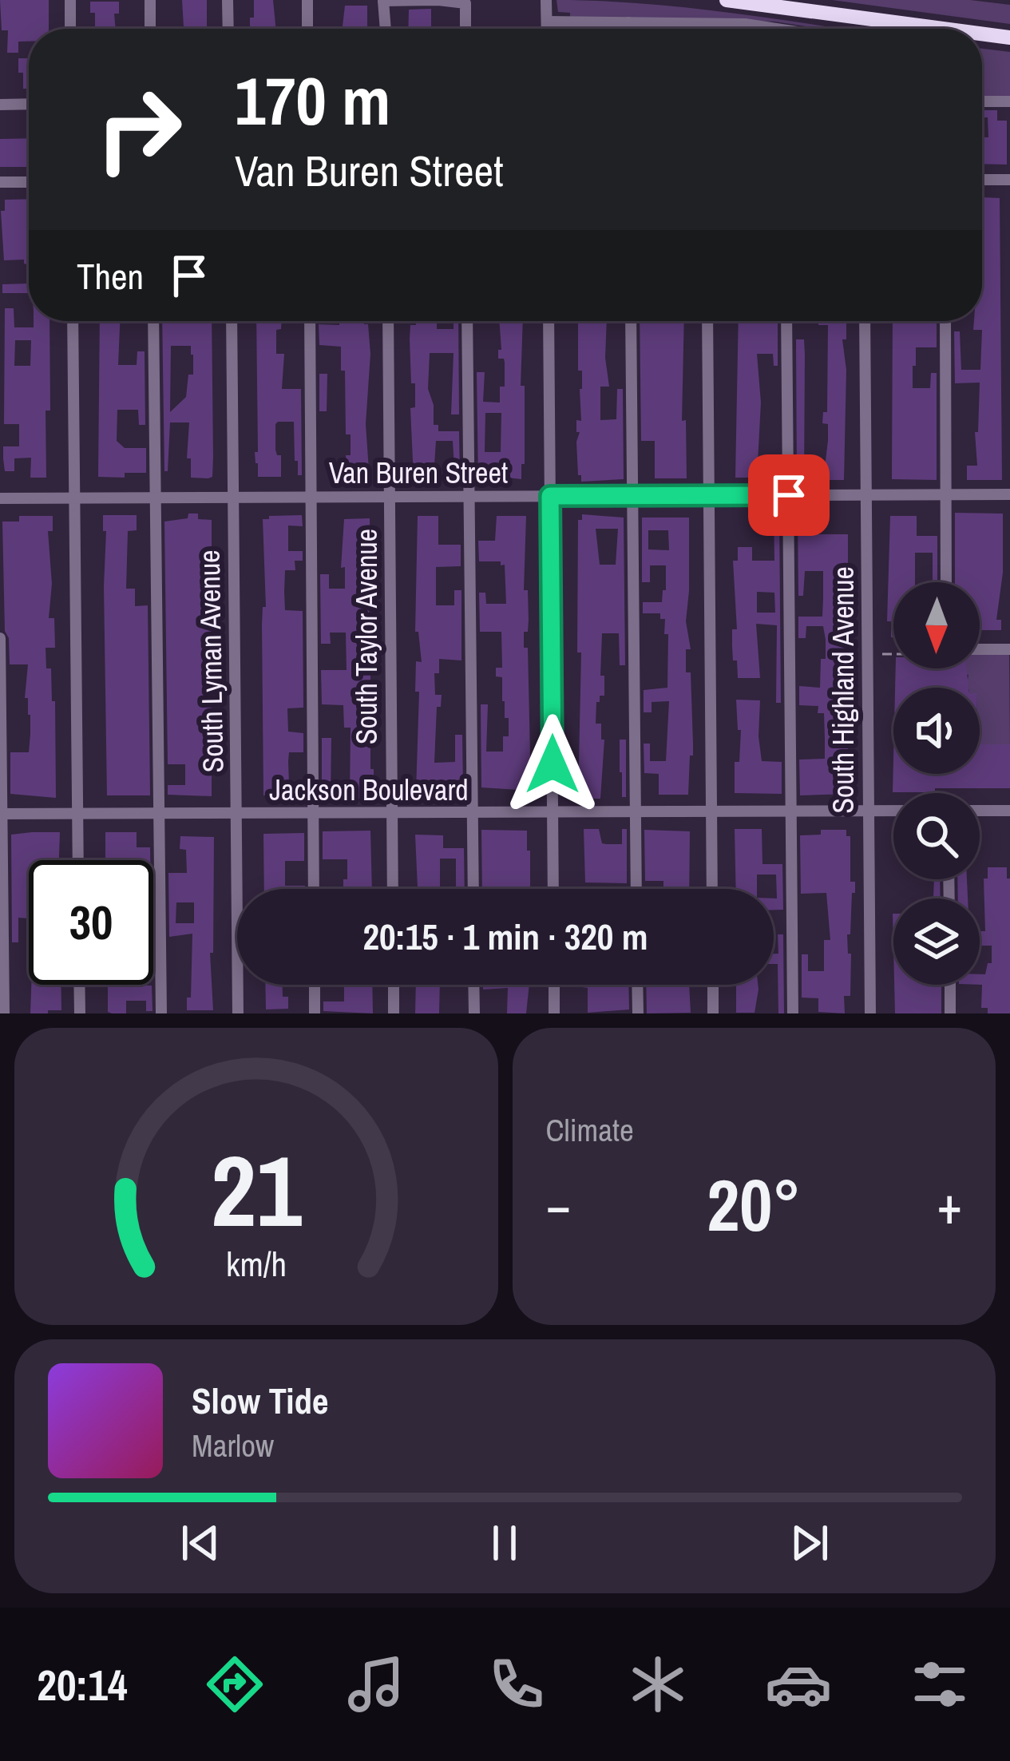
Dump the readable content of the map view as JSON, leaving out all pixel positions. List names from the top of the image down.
{
  "streets": {
    "street": [
      "Van Buren Street",
      "South Taylor Avenue",
      "South Lyman Avenue",
      "South Highland Avenue",
      "Jackson Boulevard"
    ]
  },
  "crossings": [
    ["Van Buren Street", "South Taylor Avenue"],
    ["Van Buren Street", "South Lyman Avenue"],
    ["Van Buren Street", "South Highland Avenue"],
    ["South Taylor Avenue", "Jackson Boulevard"],
    ["South Lyman Avenue", "Jackson Boulevard"],
    ["South Highland Avenue", "Jackson Boulevard"]
  ],
  "north": "bottom",
  "page": {
    "turn": ["170 m", "Van Buren Street"],
    "then": "Then",
    "limit": "30",
    "trip": "20:15 · 1 min · 320 m",
    "tile": "Climate",
    "heat": ["−", "20°", "+"],
    "song": ["Slow Tide", "Marlow"],
    "tabs": "20:14",
    "gauge": ["21", "km/h"]
  }
}
